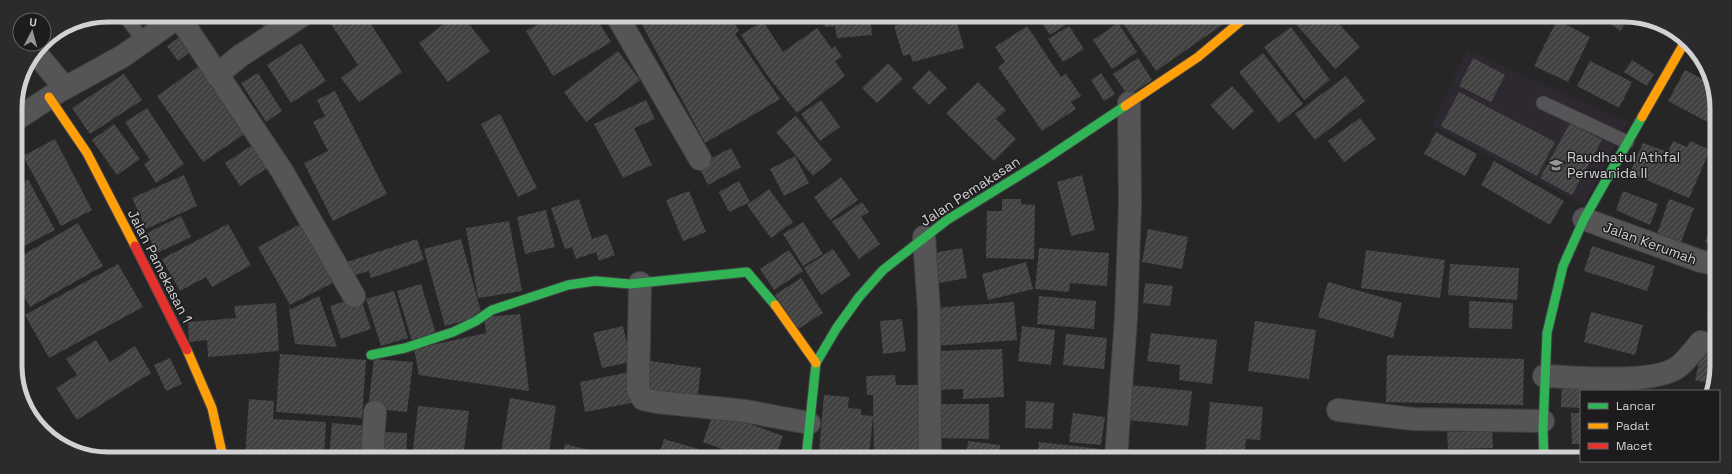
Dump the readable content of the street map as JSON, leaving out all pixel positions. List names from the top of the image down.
{
  "streets": {
    "street": ["Jalan Pemakasan", "Jalan Kerumah", "Jalan Pamekasan 1"]
  },
  "places": {
    "school or university": ["Raudhatul Athfal Perwanida II"]
  },
  "legend": ["Lancar", "Padat", "Macet"],
  "north": "top"
}
